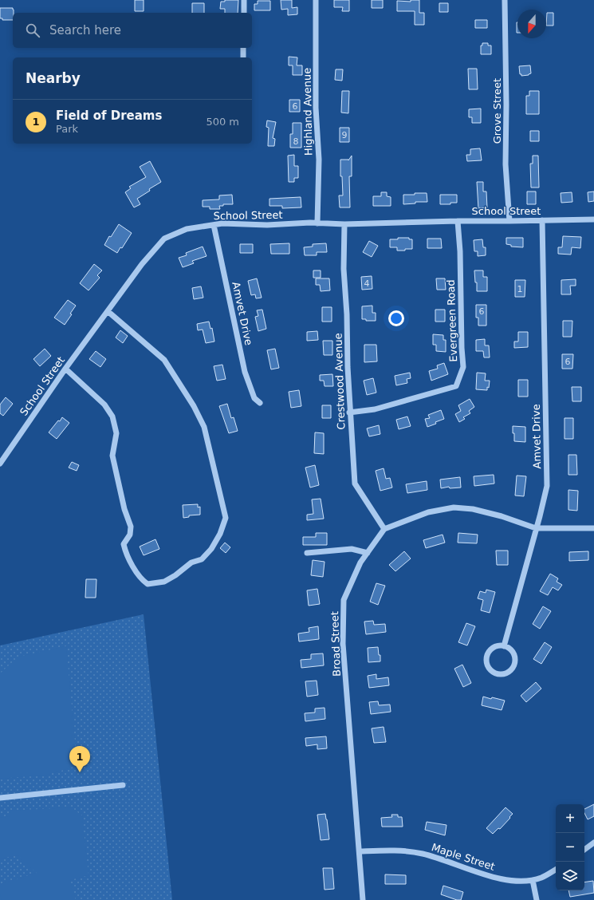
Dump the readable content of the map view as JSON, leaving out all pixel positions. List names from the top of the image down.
{
  "streets": {
    "street": [
      "Grove Street",
      "Highland Avenue",
      "School Street",
      "Amvet Drive",
      "Evergreen Road",
      "Crestwood Avenue",
      "Broad Street",
      "Maple Street"
    ]
  },
  "crossings": [
    ["Grove Street", "School Street"],
    ["Highland Avenue", "School Street"],
    ["School Street", "Amvet Drive"],
    ["School Street", "Evergreen Road"],
    ["School Street", "Crestwood Avenue"],
    ["Evergreen Road", "Crestwood Avenue"],
    ["Crestwood Avenue", "Broad Street"],
    ["Broad Street", "Maple Street"]
  ],
  "house_numbers": [
    "6",
    "9",
    "8",
    "4",
    "1",
    "6",
    "6"
  ],
  "north": "bottom",
  "page": {
    "search": "Search here",
    "heading": "Nearby",
    "list": [
      {
        "mark": "1",
        "name": "Field of Dreams",
        "note": "Park",
        "value": "500 m"
      }
    ],
    "pins": "1",
    "map_buttons": ["+", "−"]
  }
}
